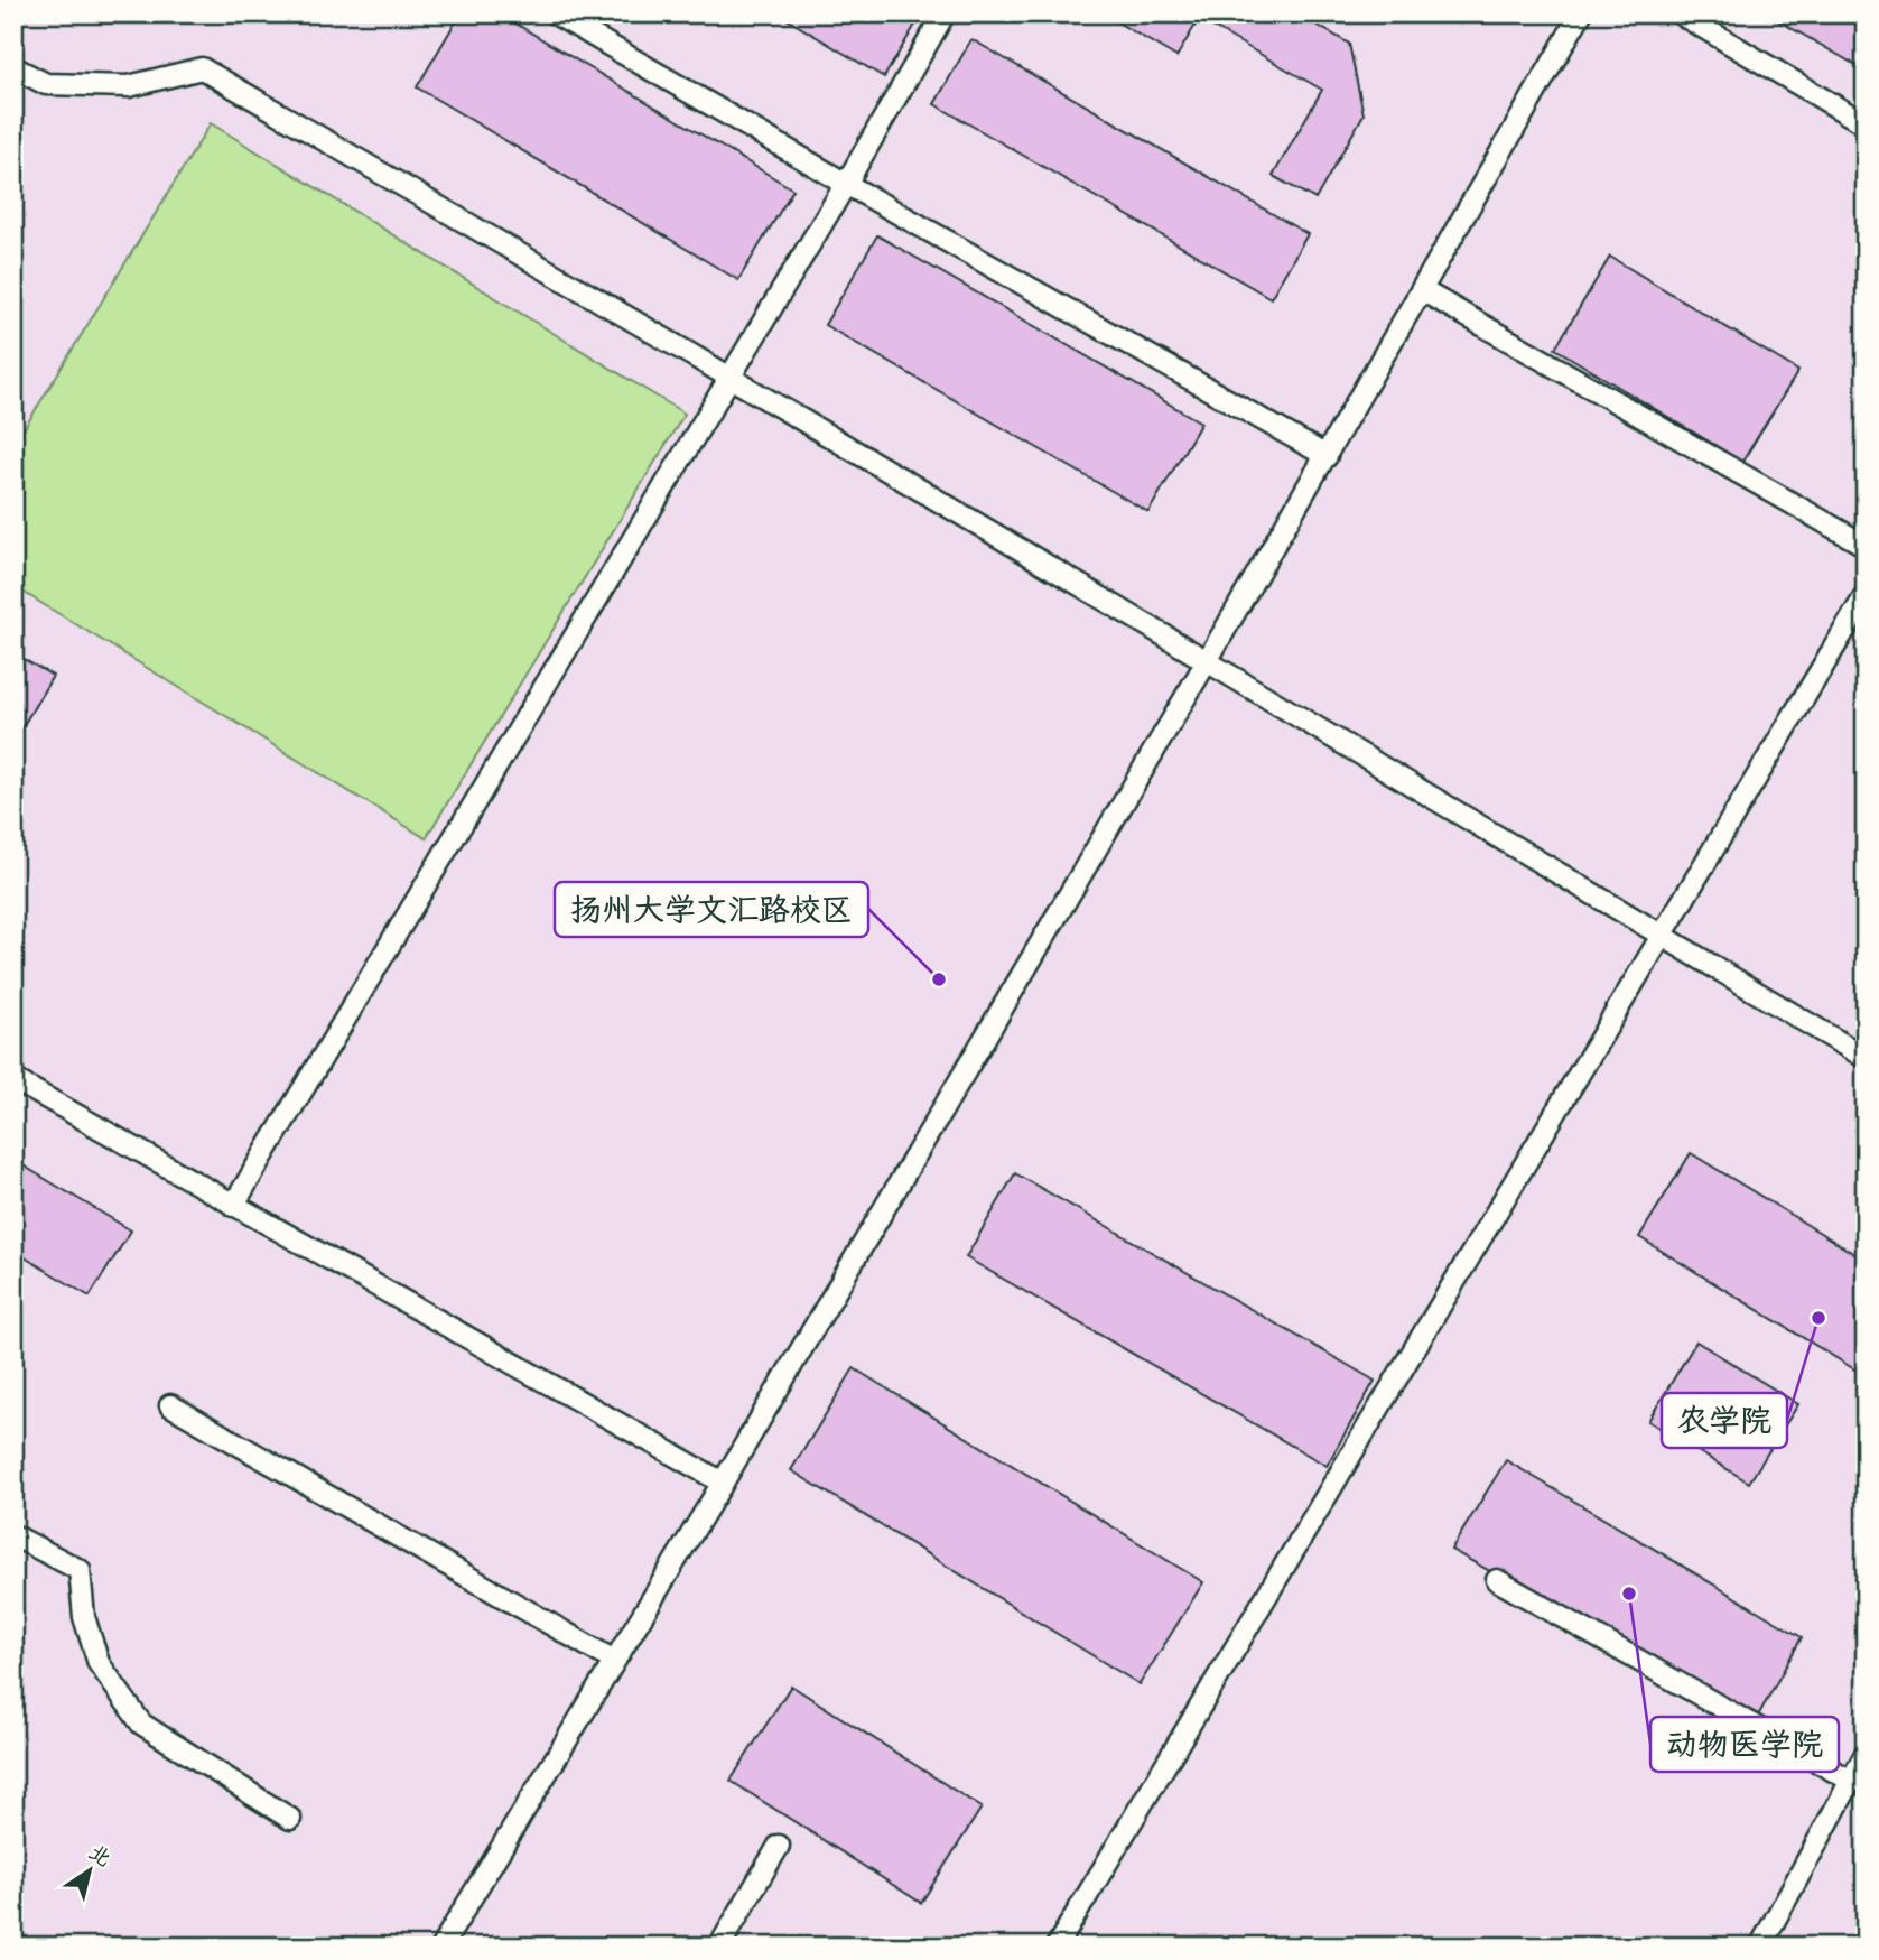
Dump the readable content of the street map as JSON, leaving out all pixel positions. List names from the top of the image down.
{
  "places": ["扬州大学文汇路校区", "农学院", "动物医学院"],
  "north": "top right"
}
